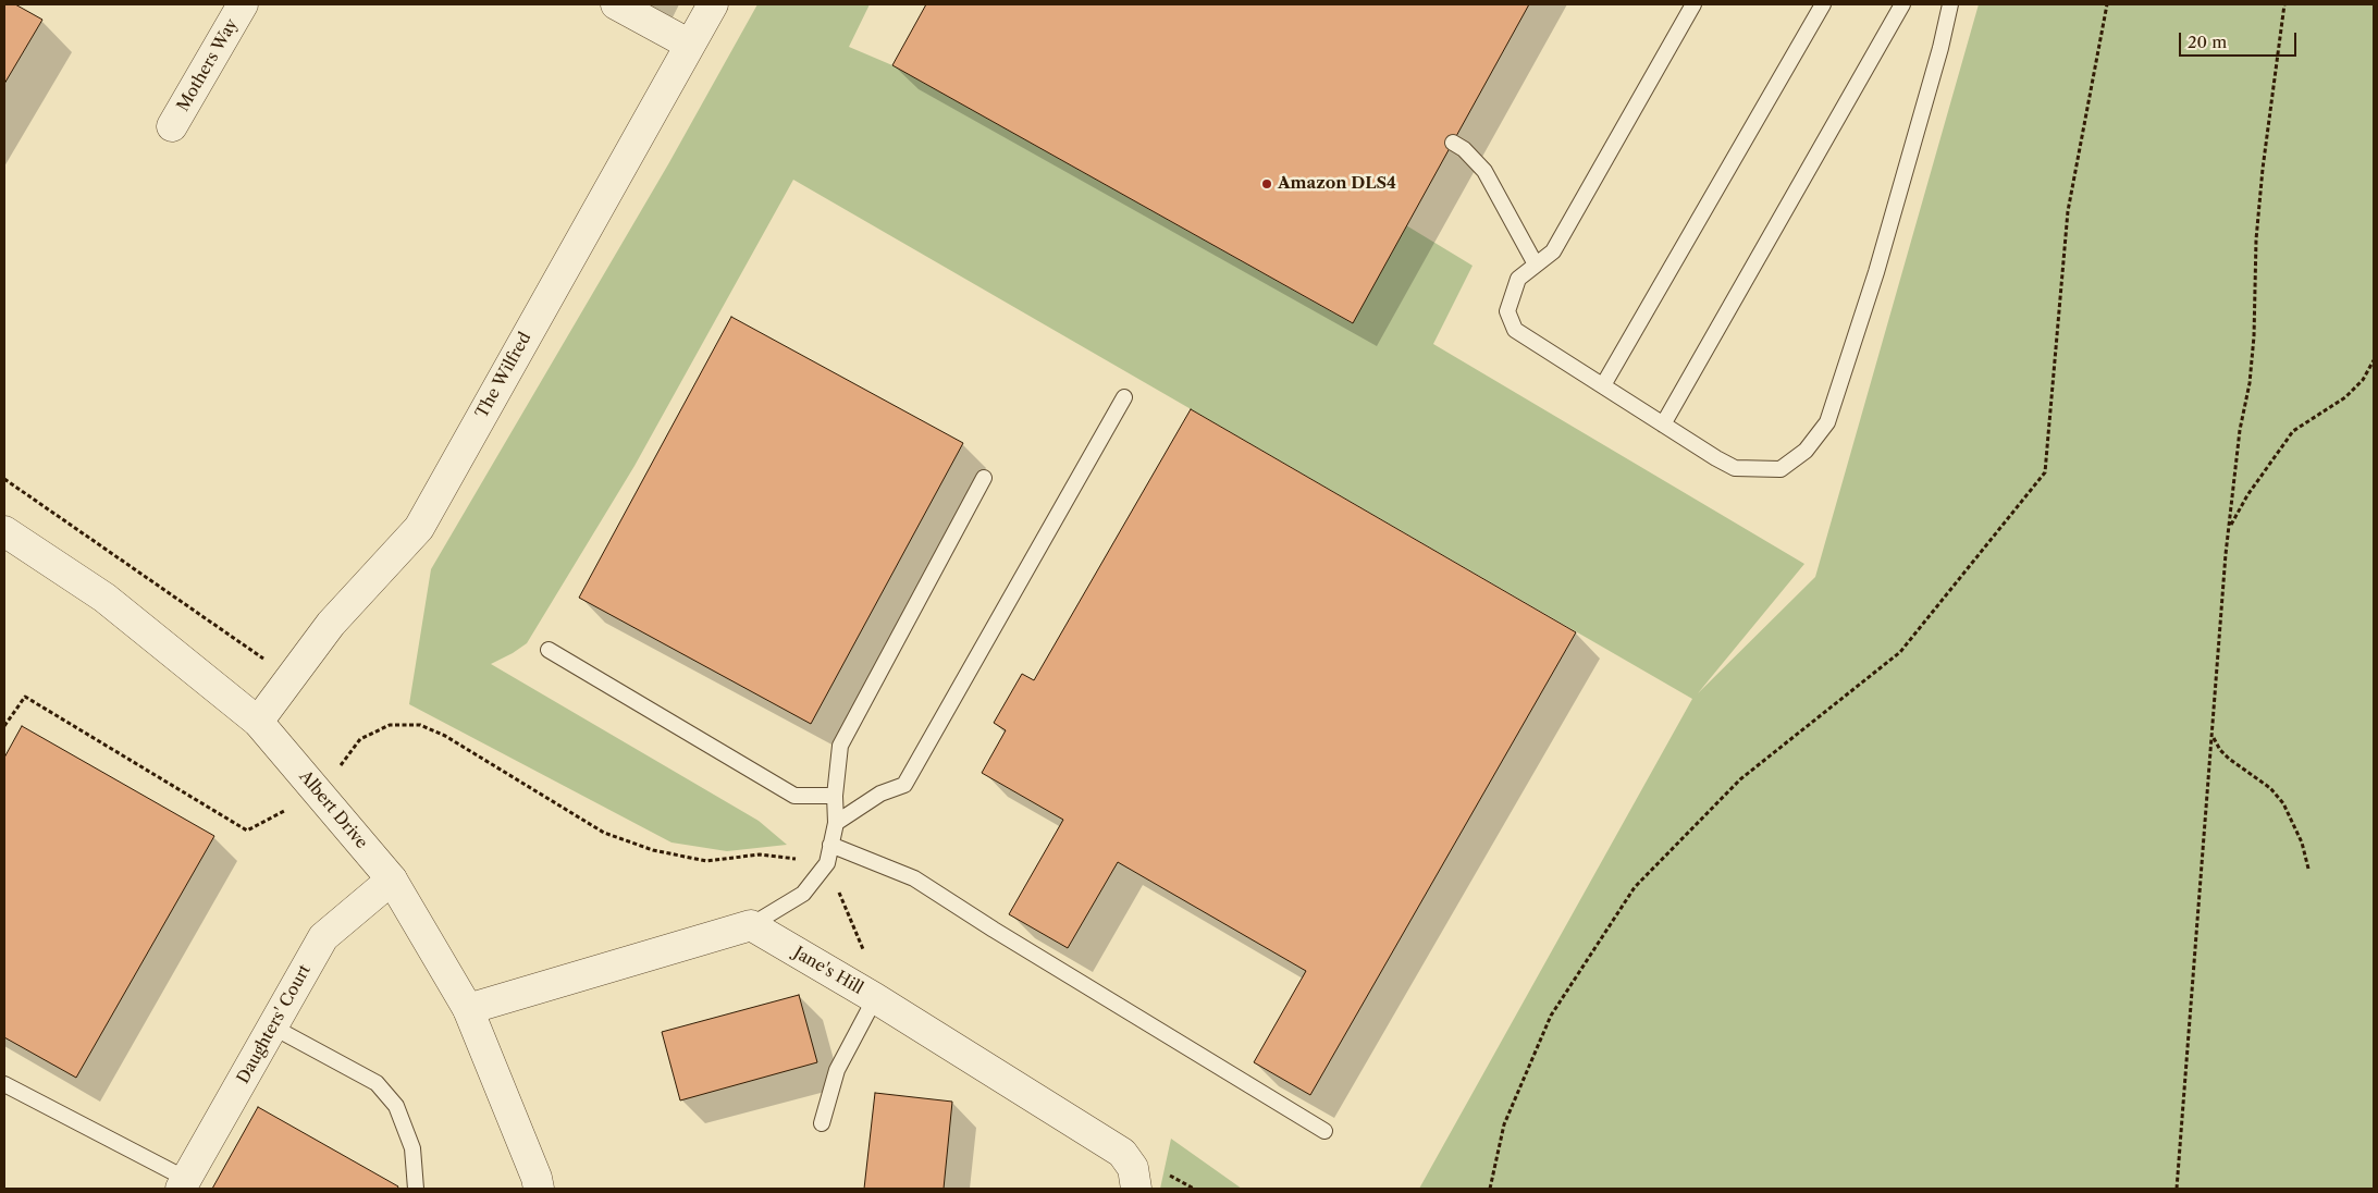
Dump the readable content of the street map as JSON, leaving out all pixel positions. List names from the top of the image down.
{
  "streets": {
    "street": [
      "Mothers Way",
      "The Wilfred",
      "Albert Drive",
      "Jane's Hill",
      "Daughters' Court"
    ]
  },
  "crossings": [
    ["The Wilfred", "Albert Drive"],
    ["Albert Drive", "Daughters' Court"]
  ],
  "places": ["Amazon DLS4"],
  "scale_bar": "20 m"
}
